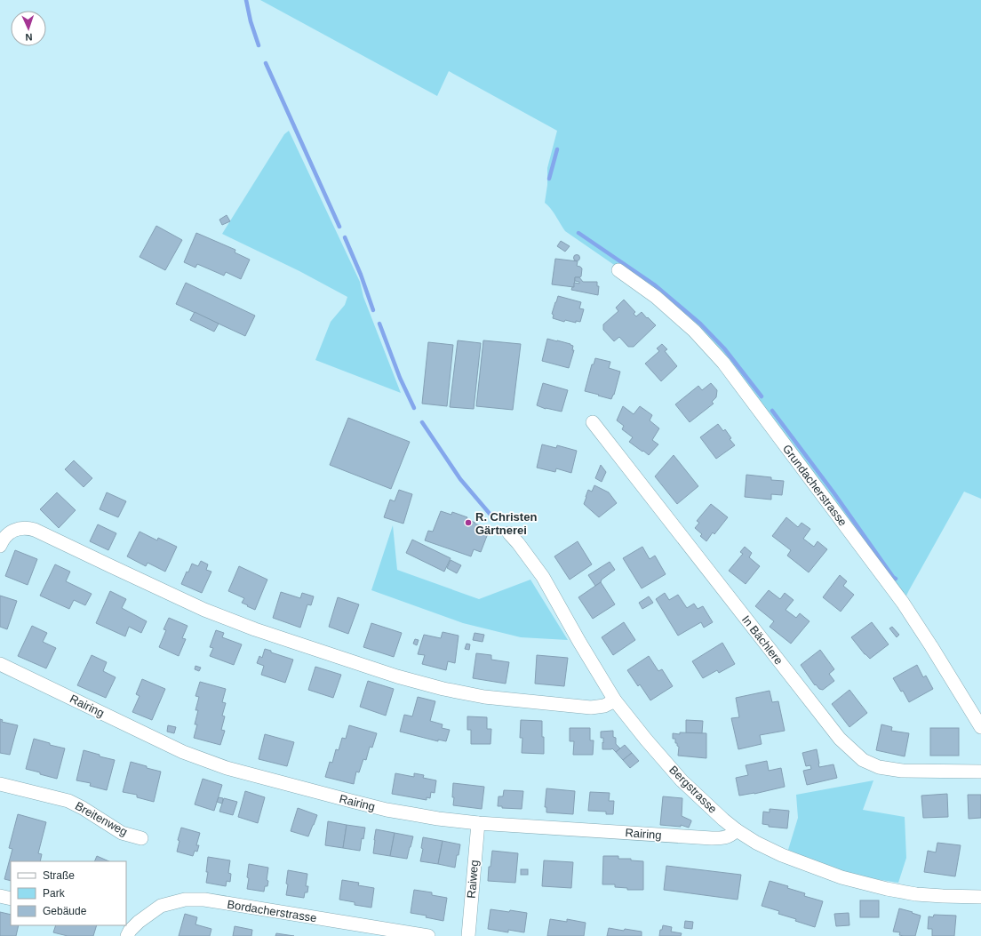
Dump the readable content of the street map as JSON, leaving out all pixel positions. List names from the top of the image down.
{
  "streets": {
    "street": [
      "Grundacherstrasse",
      "In Bächlere",
      "Rairing",
      "Bergstrasse",
      "Breitenweg",
      "Raiweg",
      "Bordacherstrasse"
    ]
  },
  "crossings": [
    ["Rairing", "Bergstrasse"],
    ["Rairing", "Raiweg"]
  ],
  "places": ["R. Christen Gärtnerei"],
  "legend": ["Straße", "Park", "Gebäude"],
  "north": "bottom"
}
